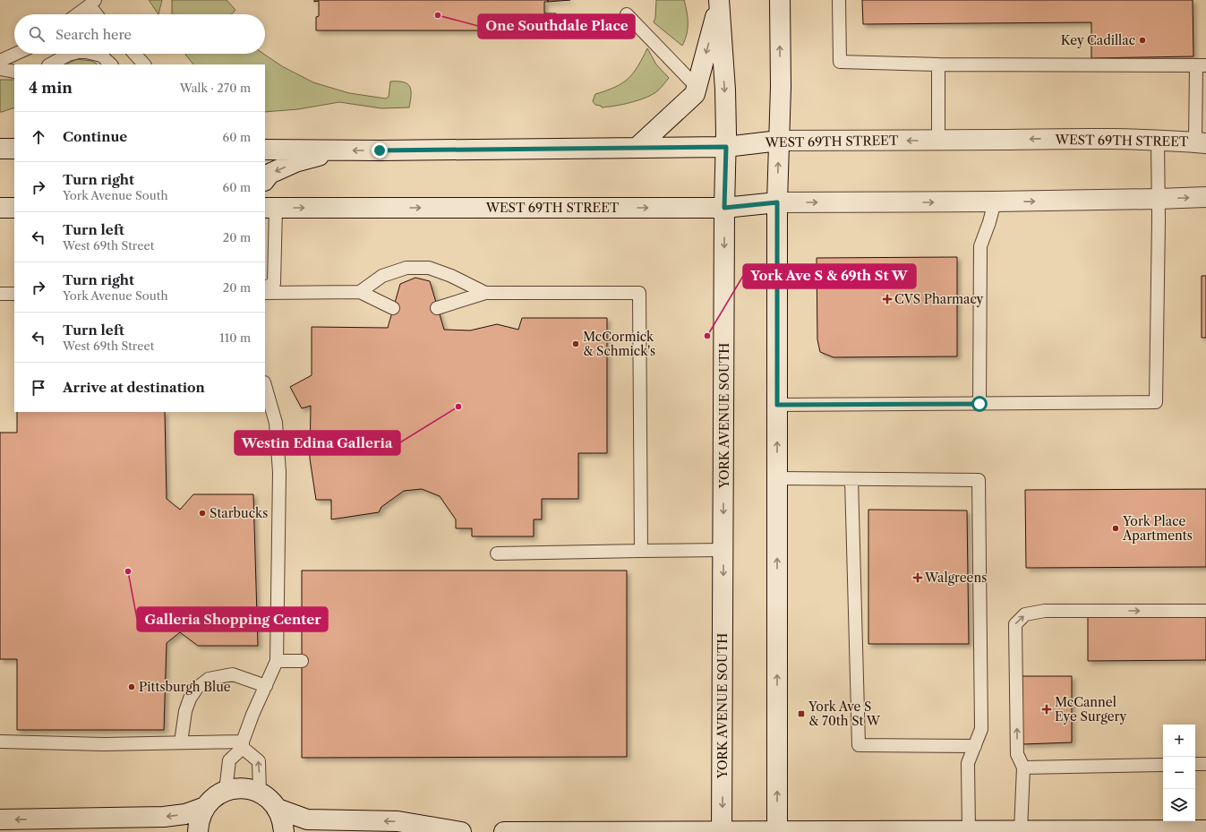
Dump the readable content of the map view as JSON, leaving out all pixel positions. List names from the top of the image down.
{
  "streets": {
    "street": ["WEST 69TH STREET", "YORK AVENUE SOUTH"]
  },
  "crossings": [
    ["WEST 69TH STREET", "YORK AVENUE SOUTH"]
  ],
  "places": {
    "other": [
      "One Southdale Place",
      "Key Cadillac",
      "York Ave S & 69th St W",
      "McCormick & Schmick's",
      "Westin Edina Galleria",
      "Starbucks",
      "York Place Apartments",
      "Galleria Shopping Center",
      "Pittsburgh Blue"
    ],
    "health": ["CVS Pharmacy", "Walgreens", "McCannel Eye Surgery"],
    "transit": ["York Ave S & 70th St W"]
  },
  "page": {
    "search": "Search here",
    "heading": ["4 min", "Walk · 270 m"],
    "list": [
      ["Continue", "60 m"],
      ["Turn right", "York Avenue South", "60 m"],
      ["Turn left", "West 69th Street", "20 m"],
      ["Turn right", "York Avenue South", "20 m"],
      ["Turn left", "West 69th Street", "110 m"],
      "Arrive at destination"
    ],
    "map_buttons": ["+", "−"]
  }
}
